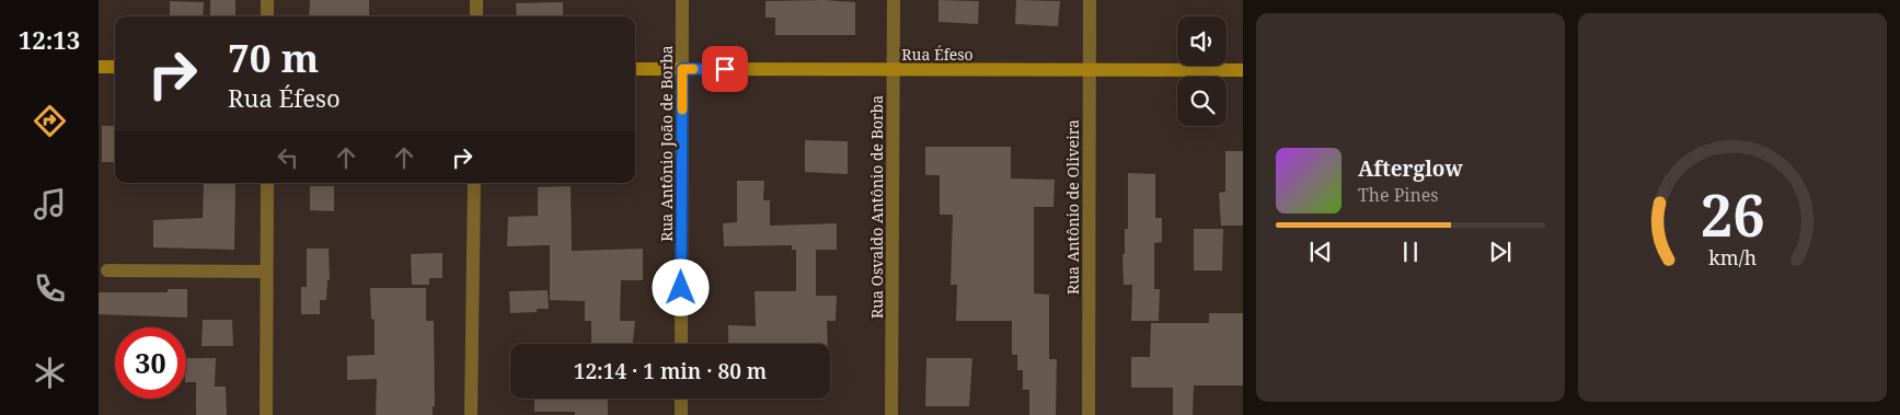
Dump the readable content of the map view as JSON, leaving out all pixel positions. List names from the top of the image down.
{
  "streets": {
    "street": [
      "Rua Éfeso",
      "Rua Antônio João de Borba",
      "Rua Osvaldo Antônio de Borba",
      "Rua Antônio de Oliveira"
    ]
  },
  "crossings": [
    ["Rua Éfeso", "Rua Antônio João de Borba"],
    ["Rua Éfeso", "Rua Osvaldo Antônio de Borba"],
    ["Rua Éfeso", "Rua Antônio de Oliveira"]
  ],
  "page": {
    "tabs": "12:13",
    "turn": ["70 m", "Rua Éfeso"],
    "song": ["Afterglow", "The Pines"],
    "limit": "30",
    "trip": "12:14 · 1 min · 80 m",
    "gauge": ["26", "km/h"]
  }
}
